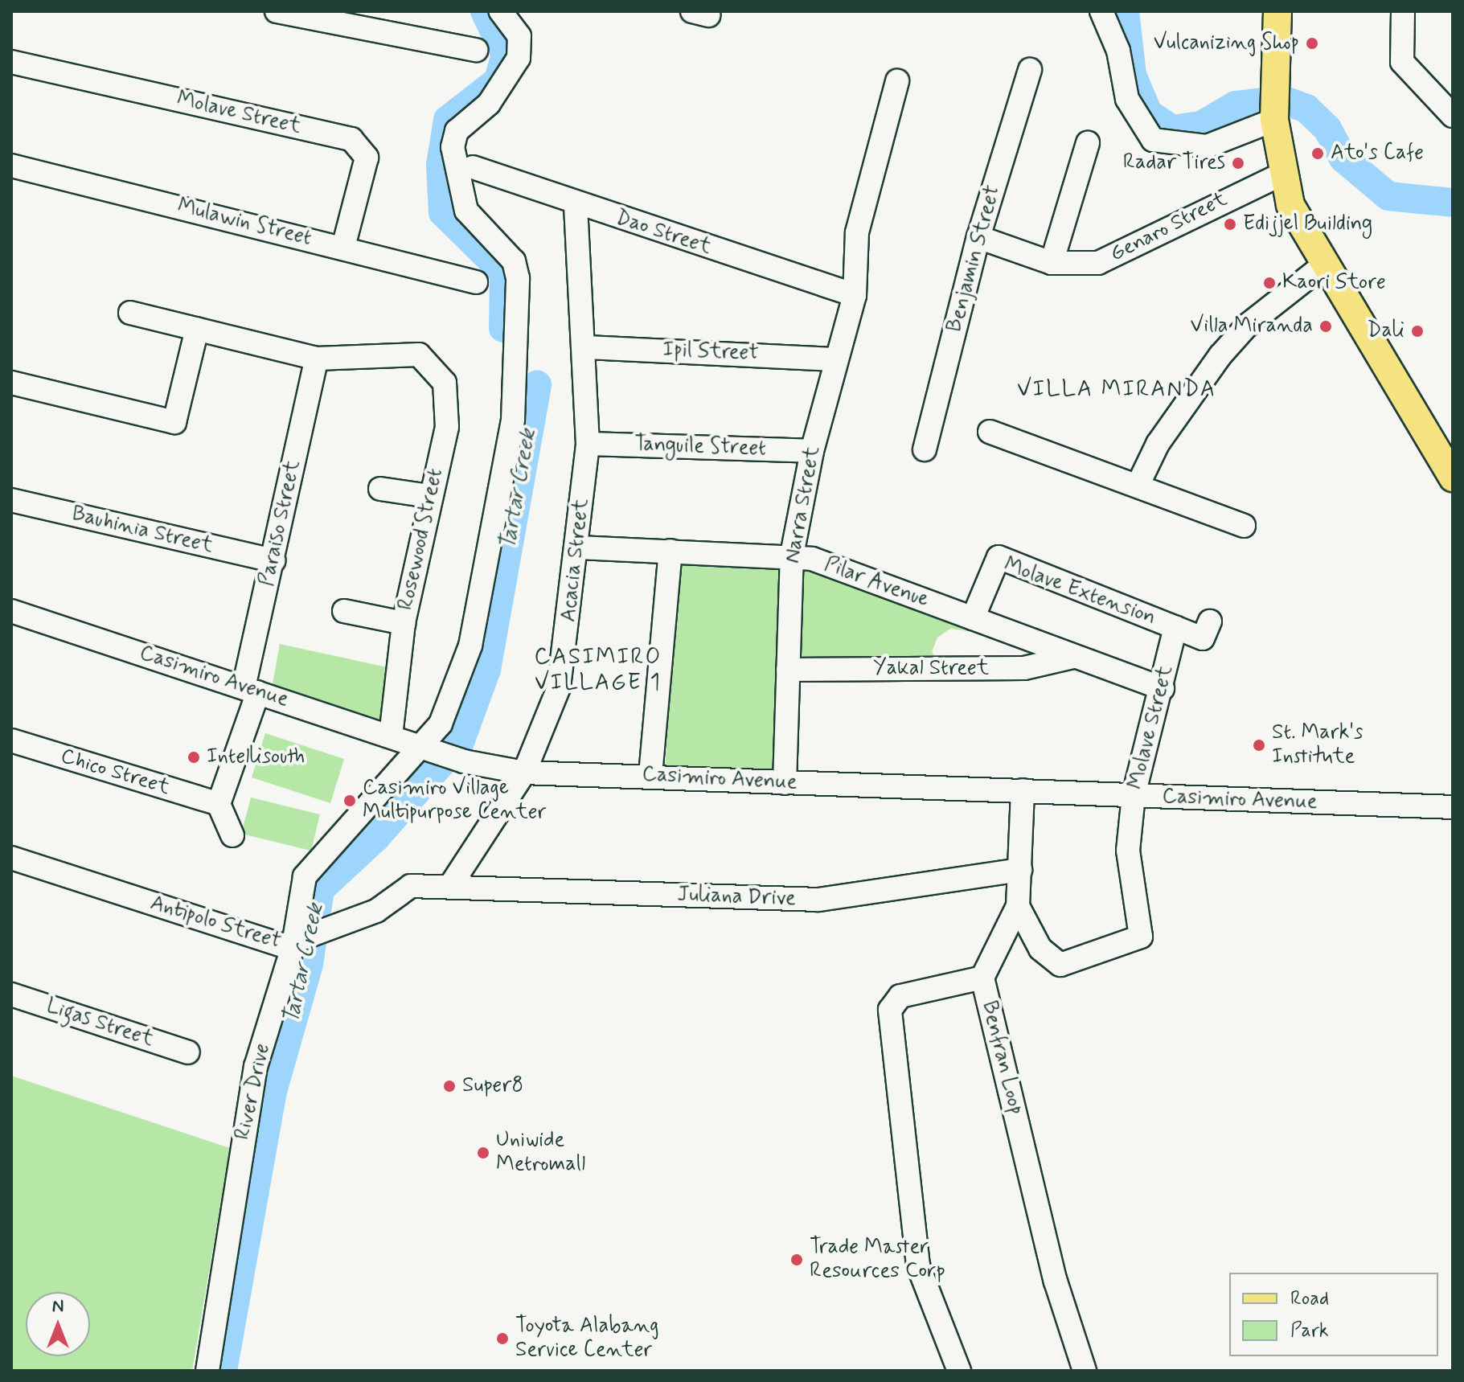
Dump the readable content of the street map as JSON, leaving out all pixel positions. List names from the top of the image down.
{
  "streets": {
    "street": [
      "Molave Street",
      "Mulawin Street",
      "Genaro Street",
      "Dao Street",
      "Benjamin Street",
      "Ipil Street",
      "Tanguile Street",
      "Narra Street",
      "Paraiso Street",
      "Bauhinia Street",
      "Rosewood Street",
      "Acacia Street",
      "Pilar Avenue",
      "Molave Extension",
      "Yakal Street",
      "Casimiro Avenue",
      "Chico Street",
      "Juliana Drive",
      "Antipolo Street",
      "Ligas Street",
      "Benfran Loop",
      "River Drive"
    ]
  },
  "crossings": [
    ["Molave Street", "Mulawin Street"],
    ["Molave Street", "Pilar Avenue"],
    ["Molave Street", "Molave Extension"],
    ["Molave Street", "Casimiro Avenue"],
    ["Genaro Street", "Benjamin Street"],
    ["Dao Street", "Narra Street"],
    ["Dao Street", "Acacia Street"],
    ["Ipil Street", "Narra Street"],
    ["Ipil Street", "Acacia Street"],
    ["Tanguile Street", "Narra Street"],
    ["Tanguile Street", "Acacia Street"],
    ["Narra Street", "Pilar Avenue"],
    ["Narra Street", "Yakal Street"],
    ["Narra Street", "Casimiro Avenue"],
    ["Paraiso Street", "Bauhinia Street"],
    ["Paraiso Street", "Rosewood Street"],
    ["Paraiso Street", "Casimiro Avenue"],
    ["Paraiso Street", "Chico Street"],
    ["Rosewood Street", "Casimiro Avenue"],
    ["Acacia Street", "Pilar Avenue"],
    ["Acacia Street", "Casimiro Avenue"],
    ["Acacia Street", "Juliana Drive"],
    ["Acacia Street", "Antipolo Street"],
    ["Pilar Avenue", "Molave Extension"],
    ["Pilar Avenue", "Yakal Street"],
    ["Casimiro Avenue", "River Drive"],
    ["Juliana Drive", "Antipolo Street"],
    ["Antipolo Street", "River Drive"]
  ],
  "districts": ["VILLA MIRANDA", "CASIMIRO VILLAGE 1"],
  "water": ["Tartar Creek"],
  "places": [
    "Vulcanizing Shop",
    "Ato's Cafe",
    "Radar Tires",
    "Edijjel Building",
    "Kaori Store",
    "Villa Miranda",
    "Dali",
    "St. Mark's Institute",
    "Intellisouth",
    "Casimiro Village Multipurpose Center",
    "Super8",
    "Uniwide Metromall",
    "Trade Master Resources Corp",
    "Toyota Alabang Service Center"
  ],
  "legend": ["Road", "Park"],
  "north": "top"
}
